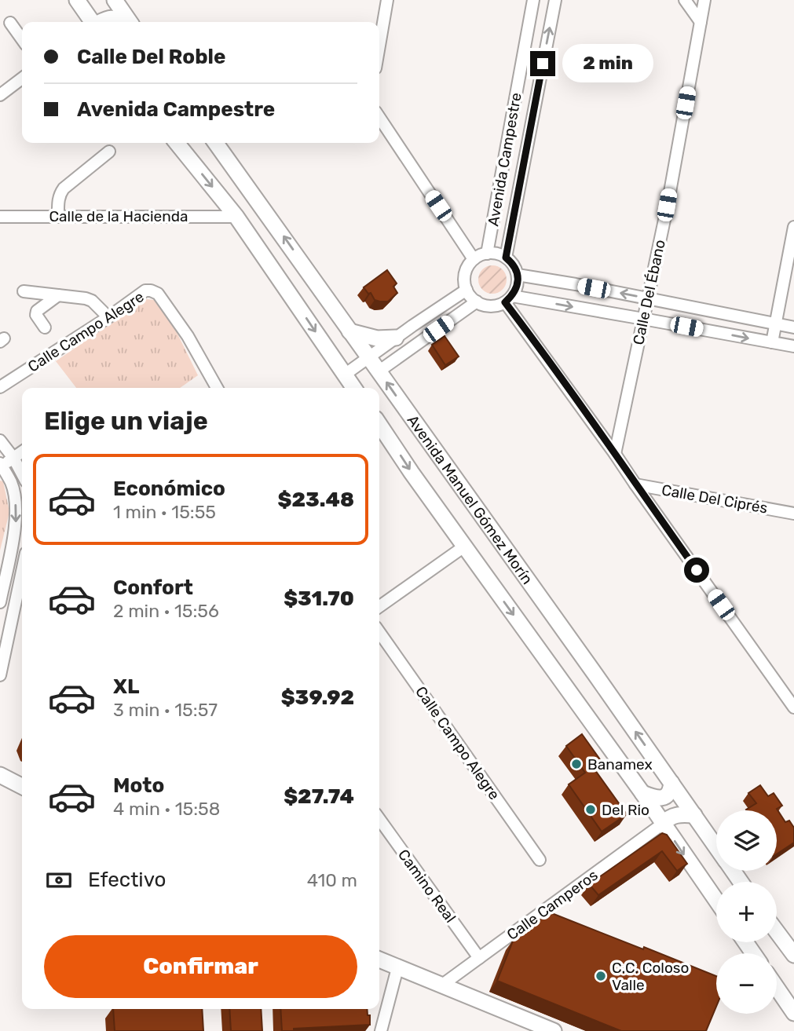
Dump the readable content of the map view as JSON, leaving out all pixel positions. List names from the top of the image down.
{
  "streets": {
    "main road": ["Avenida Manuel Gómez Morín"],
    "street": [
      "Avenida Campestre",
      "Calle de la Hacienda",
      "Calle Del Ébano",
      "Calle Campo Alegre",
      "Calle Del Ciprés",
      "Camino Real",
      "Calle Camperos"
    ]
  },
  "crossings": [
    ["Avenida Manuel Gómez Morín", "Calle Camperos"],
    ["Camino Real", "Calle Camperos"]
  ],
  "places": ["Banamex", "Del Rio", "C.C. Coloso Valle"],
  "page": {
    "banner": ["Calle Del Roble", "Avenida Campestre"],
    "bubble": "2 min",
    "heading": "Elige un viaje",
    "list": [
      {
        "name": "Económico",
        "note": "1 min · 15:55",
        "value": "$23.48"
      },
      {
        "name": "Confort",
        "note": "2 min · 15:56",
        "value": "$31.70"
      },
      {
        "name": "XL",
        "note": "3 min · 15:57",
        "value": "$39.92"
      },
      {
        "name": "Moto",
        "note": "4 min · 15:58",
        "value": "$27.74"
      }
    ],
    "map_buttons": ["+", "−"],
    "pay": ["Efectivo", "410 m"],
    "buttons": "Confirmar"
  }
}
